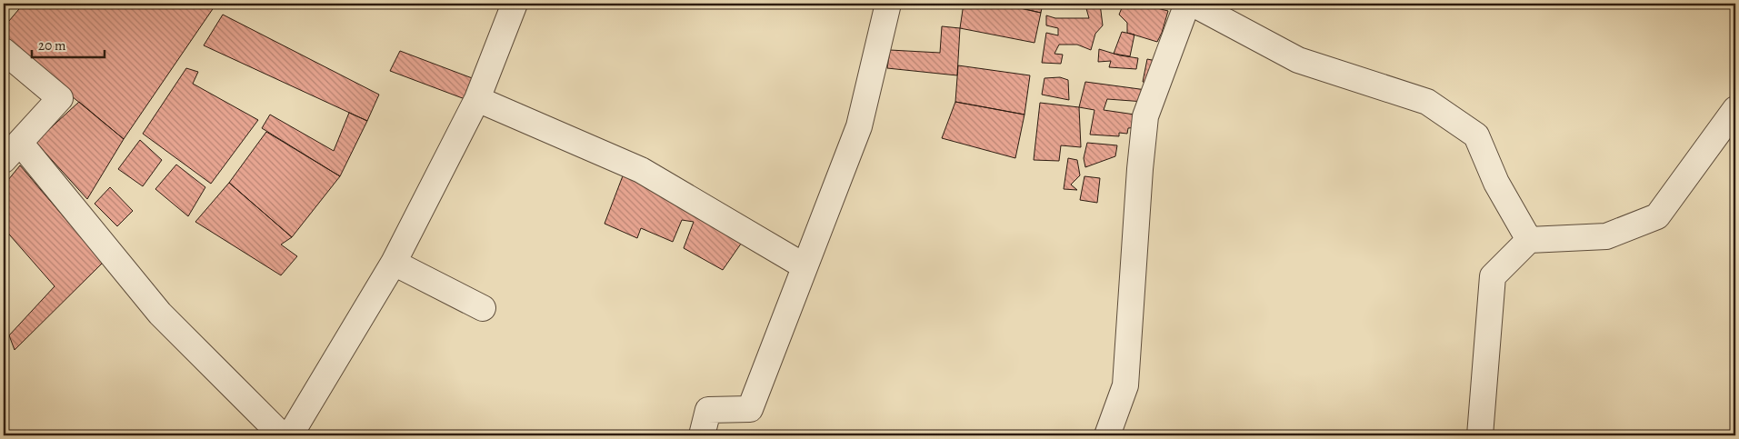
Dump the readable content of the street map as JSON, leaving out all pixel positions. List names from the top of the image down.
{
  "scale_bar": "20 m"
}
